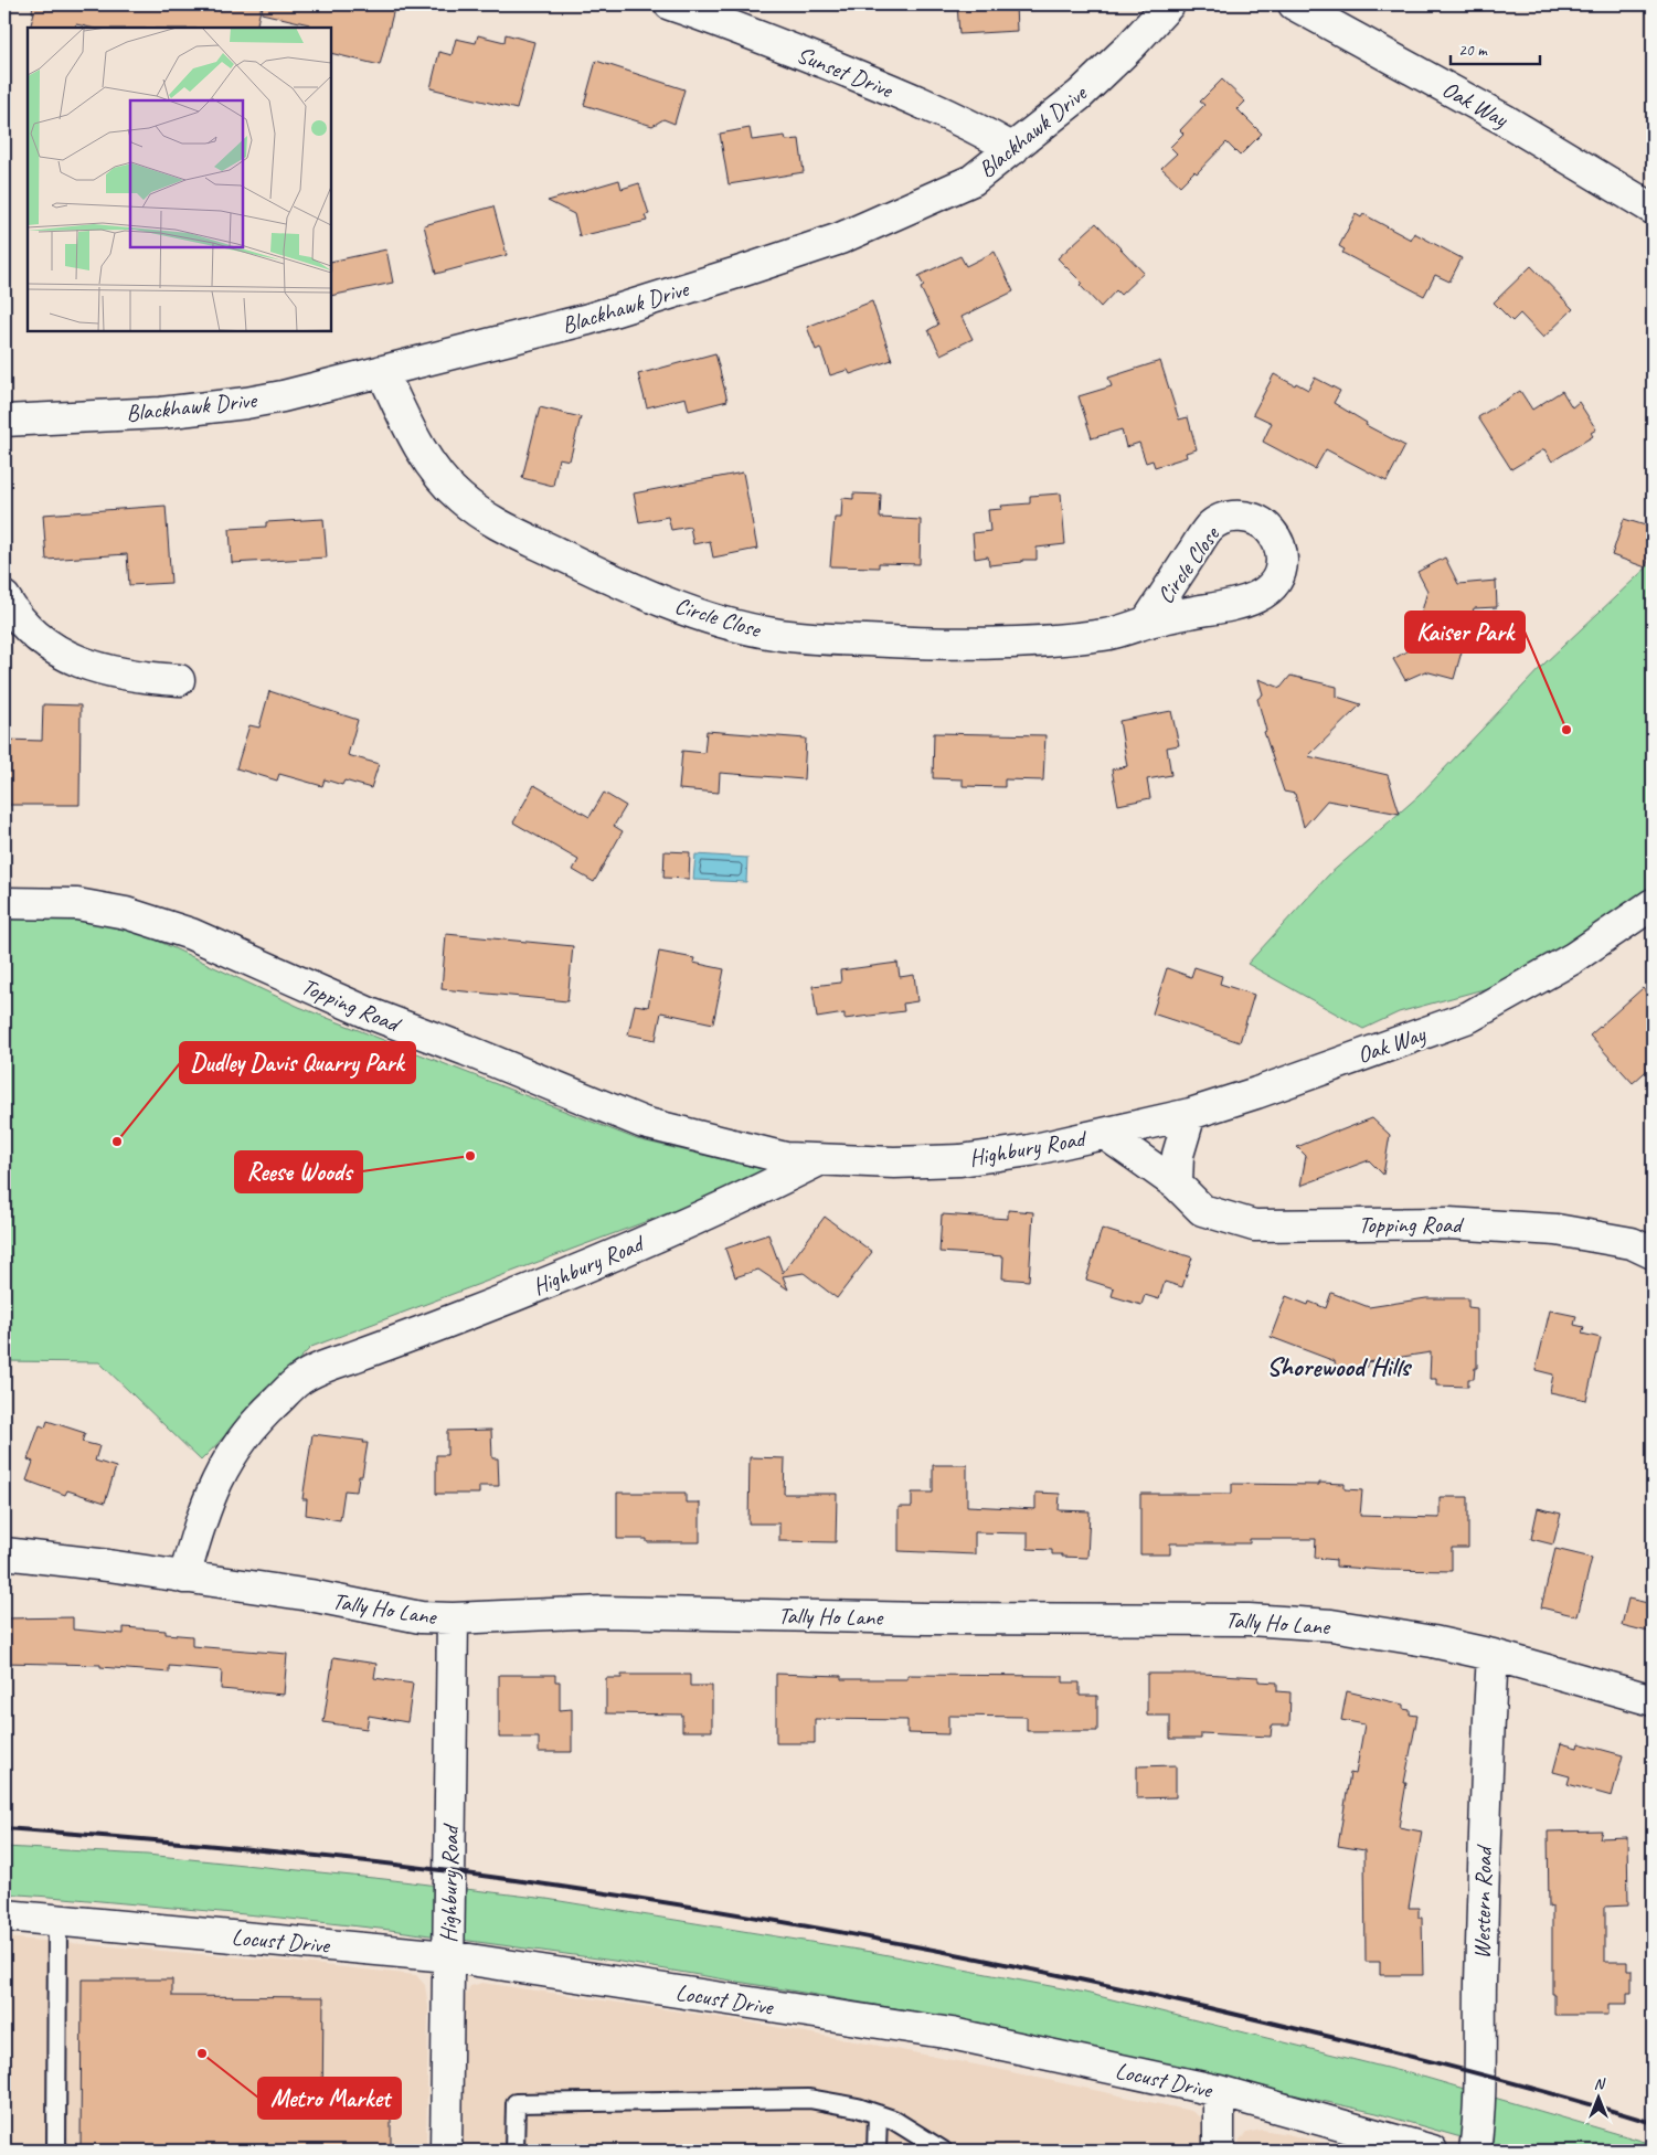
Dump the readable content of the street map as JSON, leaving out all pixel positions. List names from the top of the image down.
{
  "streets": {
    "street": [
      "Sunset Drive",
      "Oak Way",
      "Blackhawk Drive",
      "Circle Close",
      "Topping Road",
      "Highbury Road",
      "Tally Ho Lane",
      "Western Road",
      "Locust Drive"
    ]
  },
  "crossings": [
    ["Sunset Drive", "Blackhawk Drive"],
    ["Oak Way", "Topping Road"],
    ["Oak Way", "Highbury Road"],
    ["Blackhawk Drive", "Circle Close"],
    ["Topping Road", "Highbury Road"],
    ["Highbury Road", "Tally Ho Lane"],
    ["Highbury Road", "Locust Drive"],
    ["Tally Ho Lane", "Western Road"]
  ],
  "districts": ["Shorewood Hills"],
  "places": [
    "Kaiser Park",
    "Dudley Davis Quarry Park",
    "Reese Woods",
    "Metro Market"
  ],
  "scale_bar": "20 m",
  "north": "top"
}
